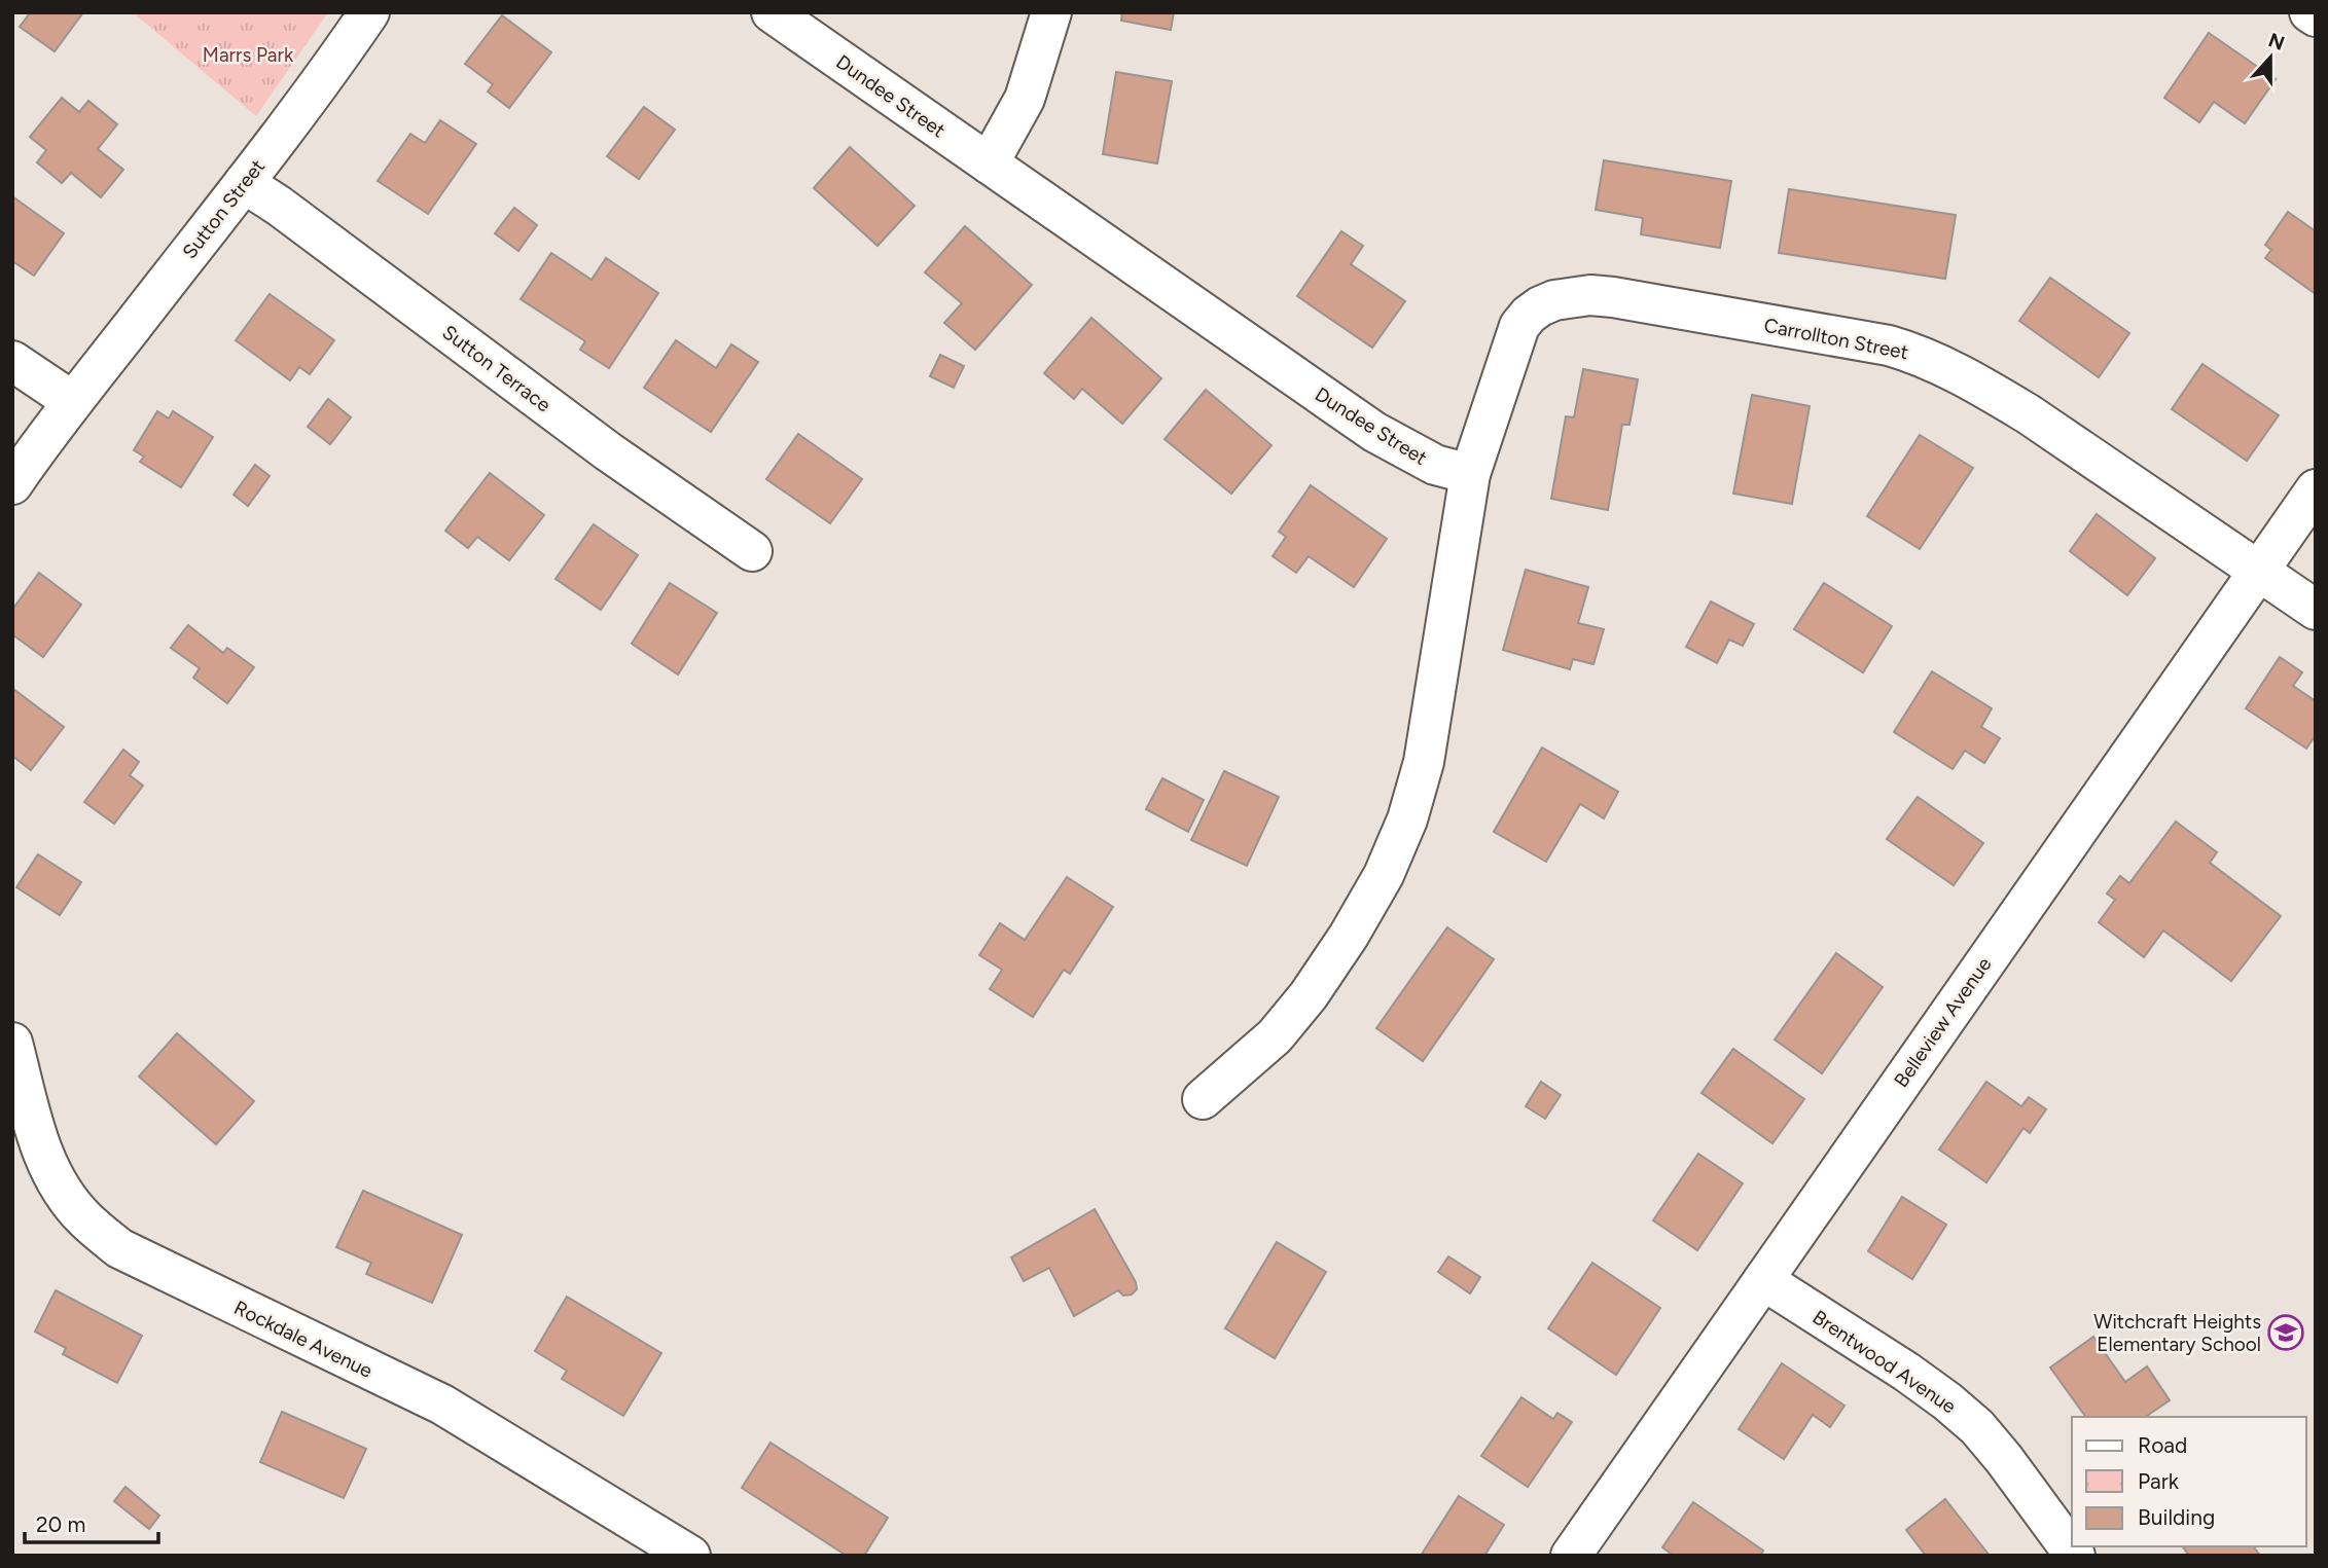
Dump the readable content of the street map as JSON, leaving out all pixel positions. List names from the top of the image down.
{
  "streets": {
    "street": [
      "Dundee Street",
      "Sutton Street",
      "Carrollton Street",
      "Sutton Terrace",
      "Belleview Avenue",
      "Rockdale Avenue",
      "Brentwood Avenue"
    ]
  },
  "crossings": [
    ["Dundee Street", "Carrollton Street"],
    ["Sutton Street", "Sutton Terrace"],
    ["Carrollton Street", "Belleview Avenue"],
    ["Belleview Avenue", "Brentwood Avenue"]
  ],
  "parks": ["Marrs Park"],
  "places": {
    "school or university": ["Witchcraft Heights Elementary School"]
  },
  "legend": ["Road", "Park", "Building"],
  "scale_bar": "20 m",
  "north": "top"
}
